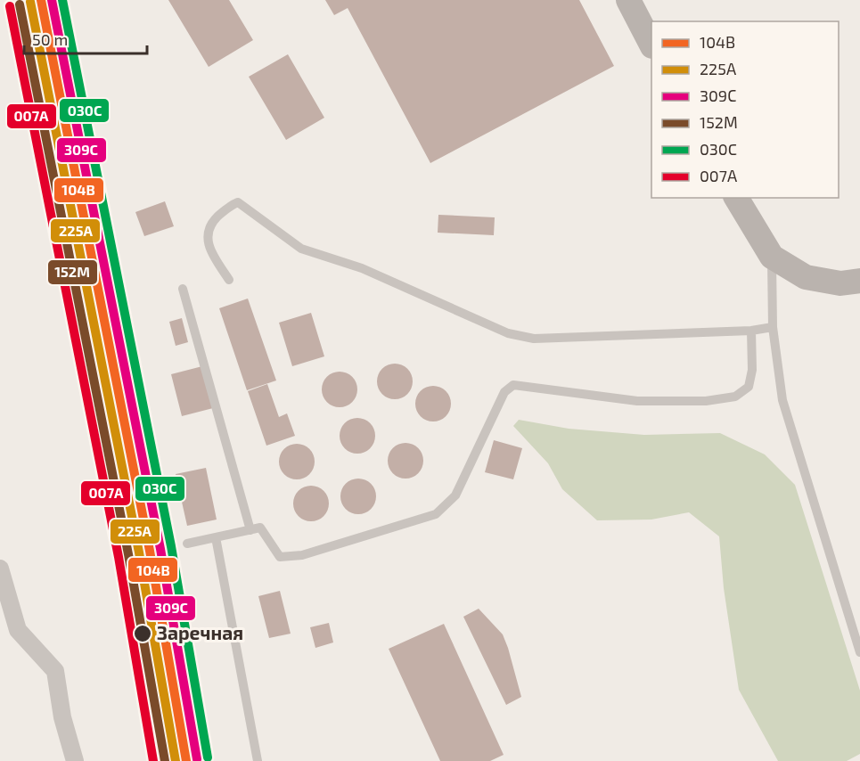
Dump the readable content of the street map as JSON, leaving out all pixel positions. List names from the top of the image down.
{
  "places": ["Заречная"],
  "lines": [
    "transit line 104В",
    "transit line 309С",
    "transit line 030C",
    "transit line 225А",
    "transit line 152М",
    "transit line 007А"
  ],
  "legend": [
    "104В",
    "225А",
    "309С",
    "152М",
    "030C",
    "007А"
  ],
  "scale_bar": "50 m"
}
